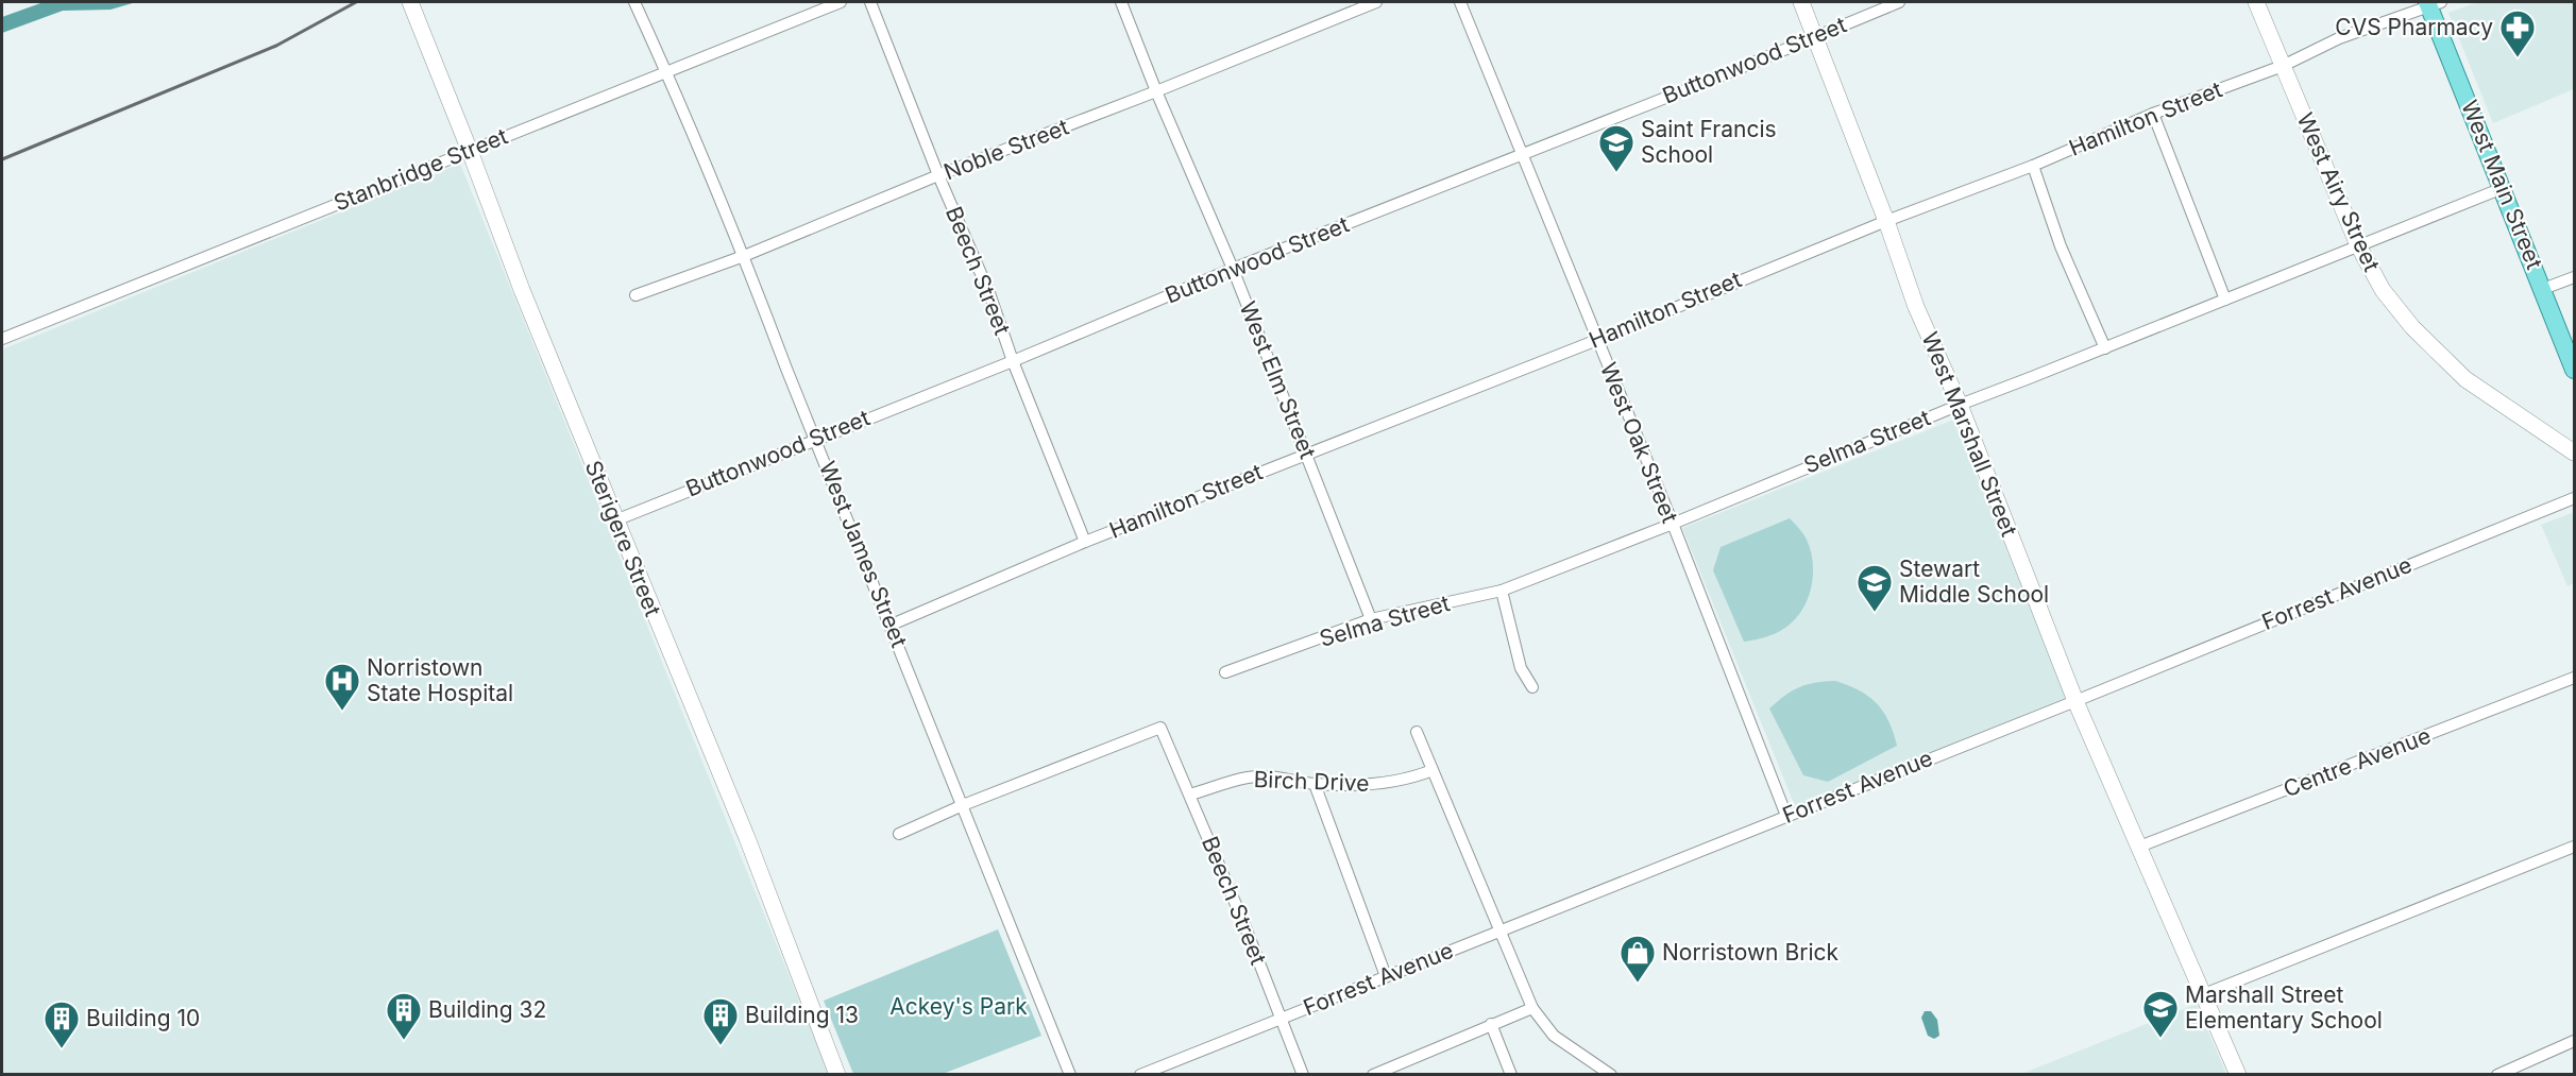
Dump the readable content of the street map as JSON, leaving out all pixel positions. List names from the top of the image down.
{
  "streets": {
    "main road": ["West Main Street"],
    "street": [
      "Buttonwood Street",
      "Hamilton Street",
      "Noble Street",
      "Stanbridge Street",
      "West Airy Street",
      "Beech Street",
      "West Elm Street",
      "West Marshall Street",
      "Selma Street",
      "West Oak Street",
      "Sterigere Street",
      "West James Street",
      "Forrest Avenue",
      "Centre Avenue",
      "Birch Drive"
    ]
  },
  "crossings": [
    ["Buttonwood Street", "Beech Street"],
    ["Buttonwood Street", "West Elm Street"],
    ["Buttonwood Street", "West Marshall Street"],
    ["Buttonwood Street", "West Oak Street"],
    ["Buttonwood Street", "Sterigere Street"],
    ["Buttonwood Street", "West James Street"],
    ["Hamilton Street", "West Main Street"],
    ["Hamilton Street", "West Airy Street"],
    ["Hamilton Street", "Beech Street"],
    ["Hamilton Street", "West Elm Street"],
    ["Hamilton Street", "West Marshall Street"],
    ["Hamilton Street", "West Oak Street"],
    ["Hamilton Street", "West James Street"],
    ["Noble Street", "Beech Street"],
    ["Noble Street", "West Elm Street"],
    ["Noble Street", "West James Street"],
    ["Stanbridge Street", "Sterigere Street"],
    ["Stanbridge Street", "West James Street"],
    ["West Main Street", "Selma Street"],
    ["West Airy Street", "Selma Street"],
    ["Beech Street", "West James Street"],
    ["Beech Street", "Forrest Avenue"],
    ["Beech Street", "Birch Drive"],
    ["West Elm Street", "Selma Street"],
    ["West Marshall Street", "Selma Street"],
    ["West Marshall Street", "Forrest Avenue"],
    ["West Marshall Street", "Centre Avenue"],
    ["Selma Street", "West Oak Street"],
    ["West Oak Street", "Forrest Avenue"]
  ],
  "parks": ["Ackey's Park"],
  "places": {
    "pharmacy": ["CVS Pharmacy"],
    "school or university": ["Saint Francis School", "Stewart Middle School", "Marshall Street Elementary School"],
    "hospital": ["Norristown State Hospital"],
    "shop": ["Norristown Brick"],
    "building": ["Building 32", "Building 13", "Building 10"]
  }
}
